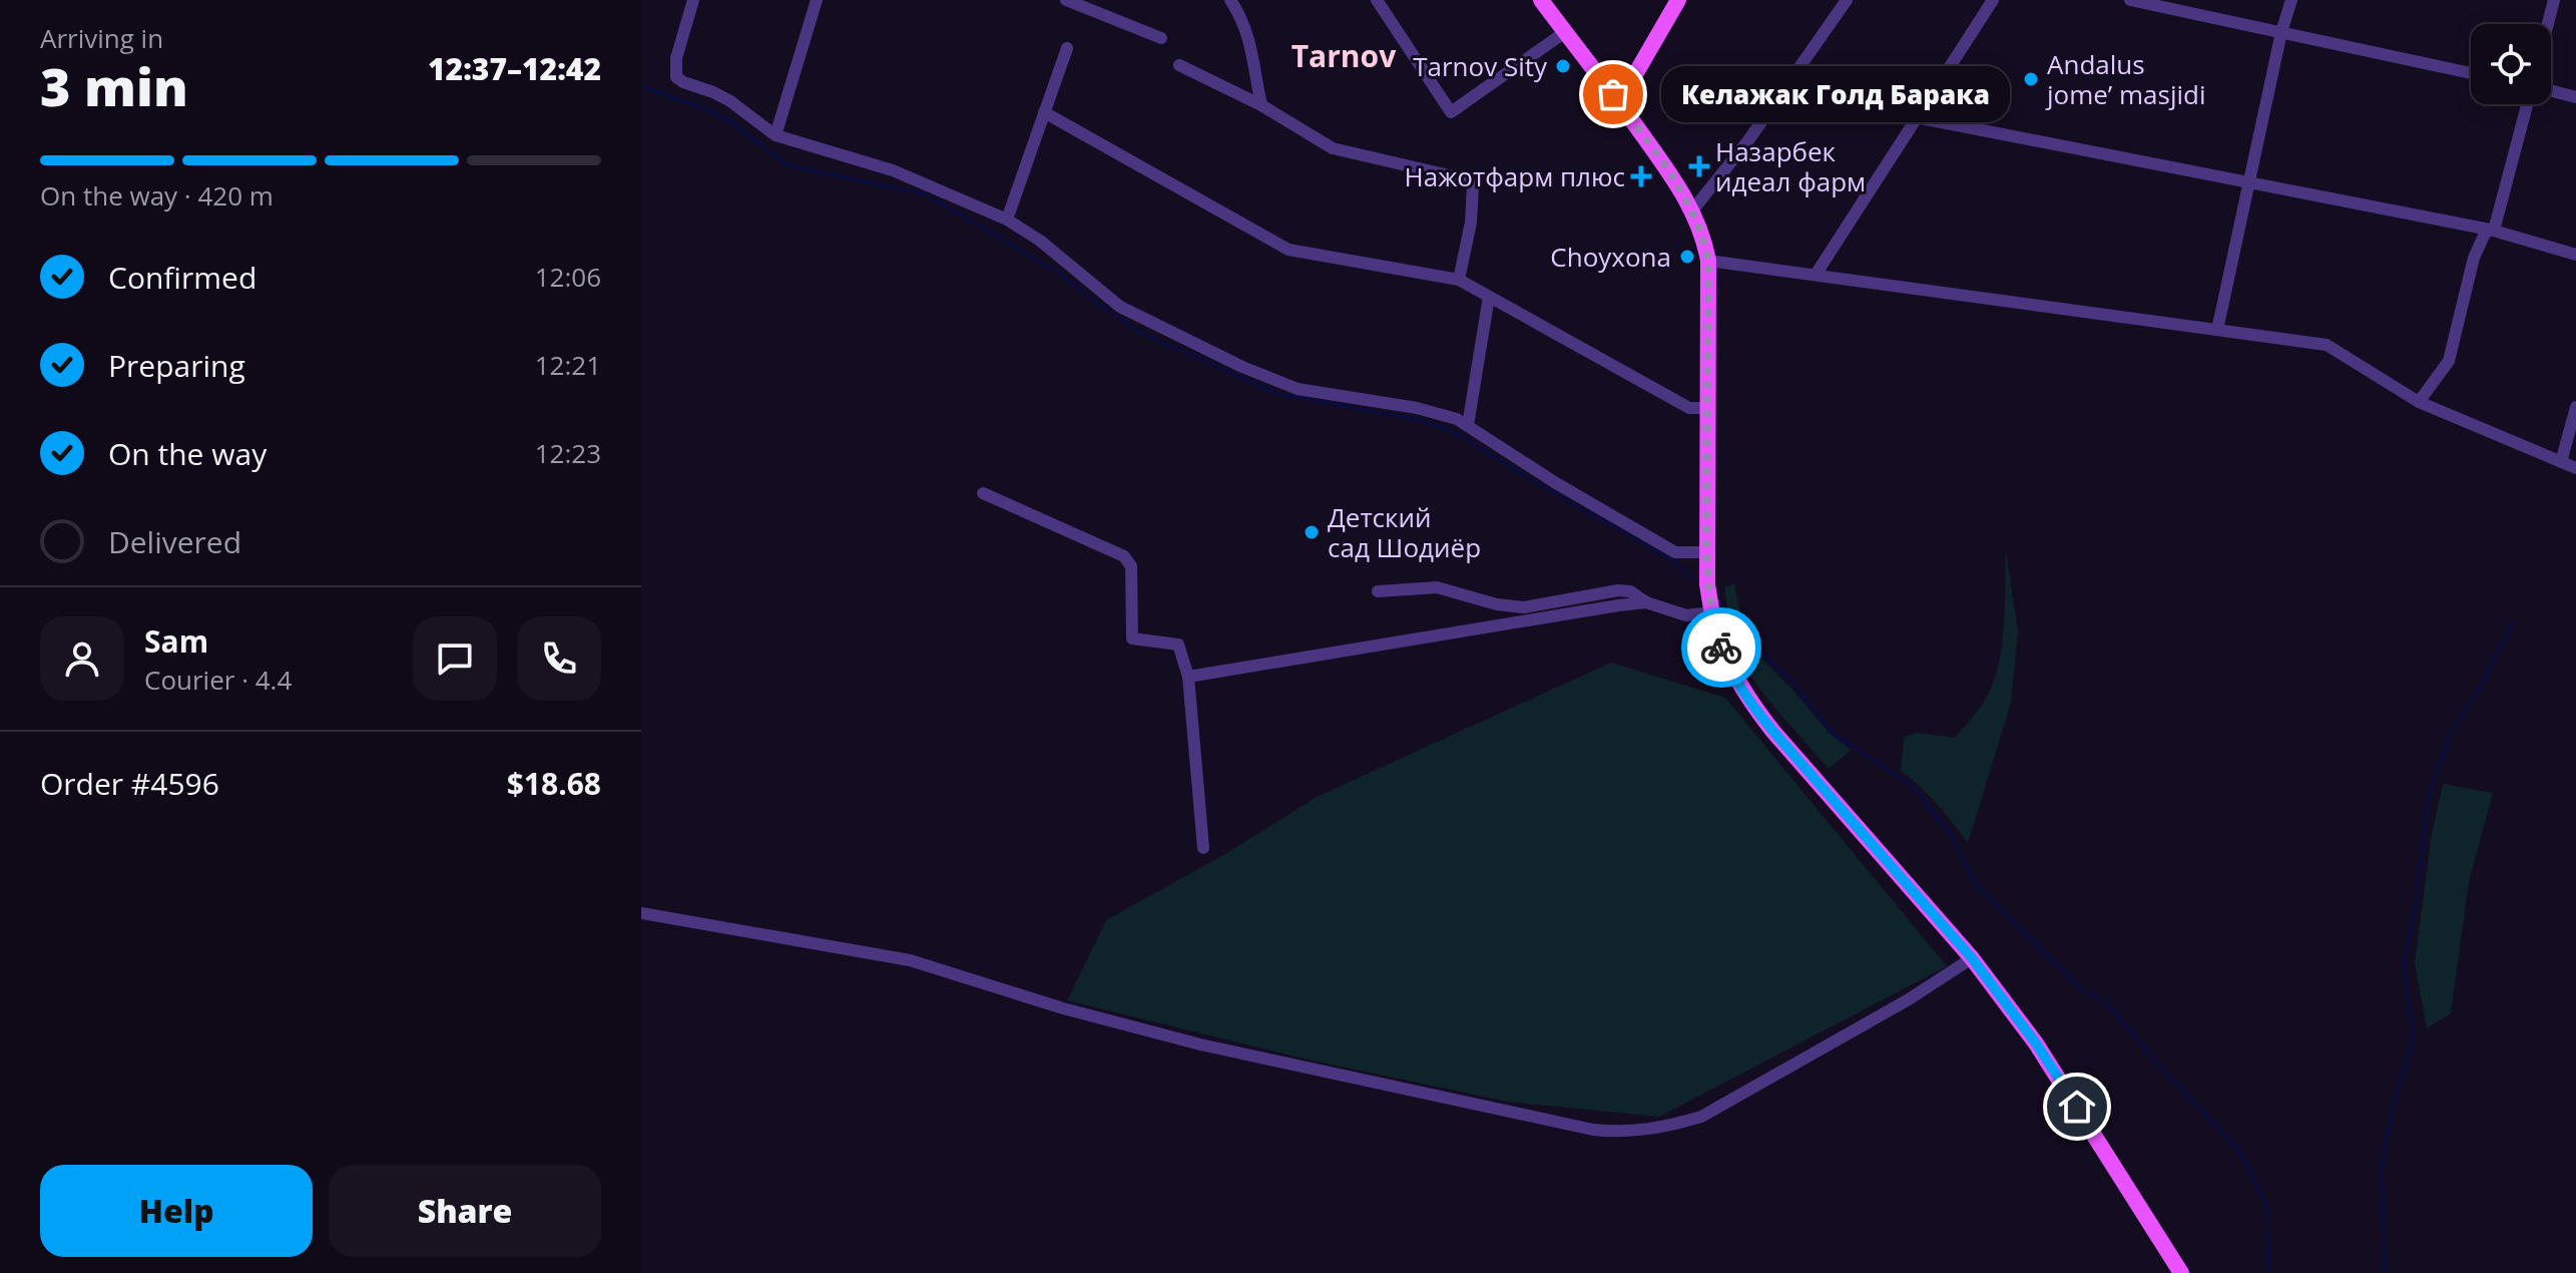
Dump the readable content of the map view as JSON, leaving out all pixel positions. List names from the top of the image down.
{
  "districts": ["Tarnov"],
  "places": {
    "other": [
      "Tarnov Sity",
      "Andalus jome’ masjidi",
      "Келажак Голд Барака",
      "Choyxona",
      "Детский сад Шодиёр"
    ],
    "health": ["Назарбек идеал фарм", "Нажотфарм плюс"]
  },
  "page": {
    "heading": ["3 min", "Arriving in", "12:37–12:42"],
    "panel": [
      "Sam",
      "Courier · 4.4",
      "Order #4596",
      "$18.68"
    ],
    "bubble": "Келажак Голд Барака",
    "bar": "On the way · 420 m",
    "list": [
      ["Confirmed", "12:06"],
      ["Preparing", "12:21"],
      ["On the way", "12:23"],
      "Delivered"
    ],
    "buttons": ["Help", "Share"]
  }
}
